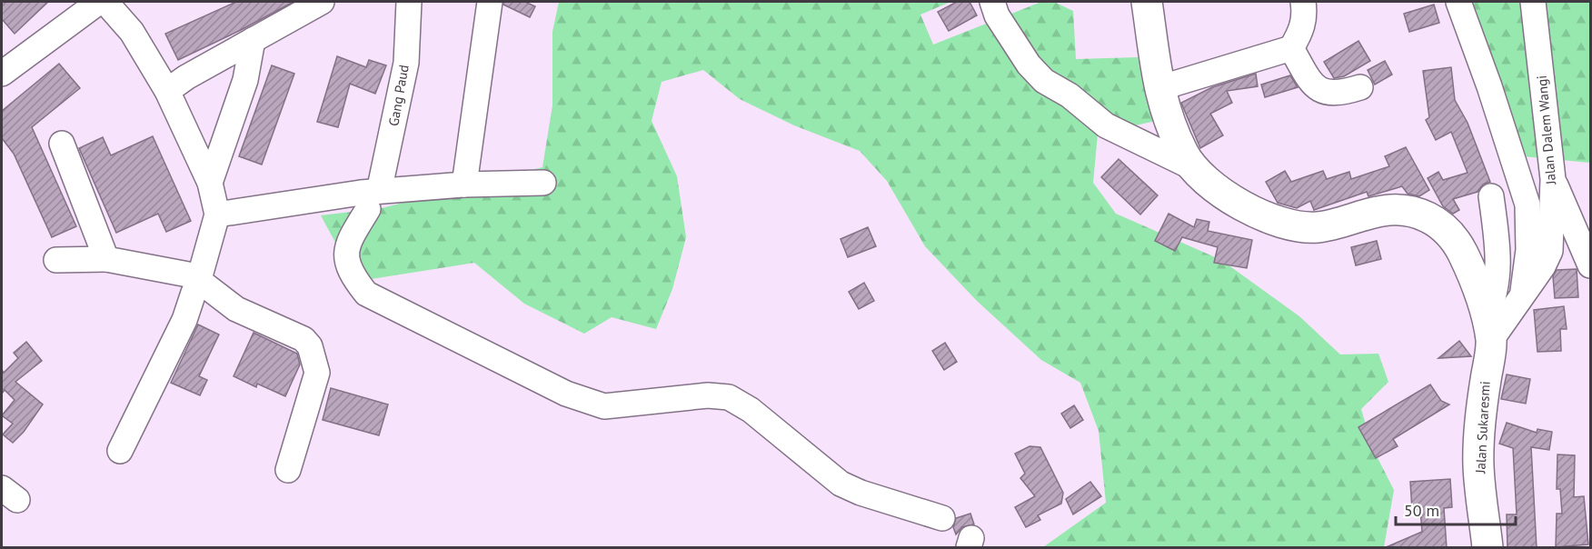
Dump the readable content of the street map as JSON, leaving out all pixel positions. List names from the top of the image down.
{
  "streets": {
    "main road": ["Jalan Sukaresmi"],
    "street": ["Gang Paud", "Jalan Dalem Wangi"]
  },
  "crossings": [
    ["Jalan Dalem Wangi", "Jalan Sukaresmi"]
  ],
  "scale_bar": "50 m"
}
